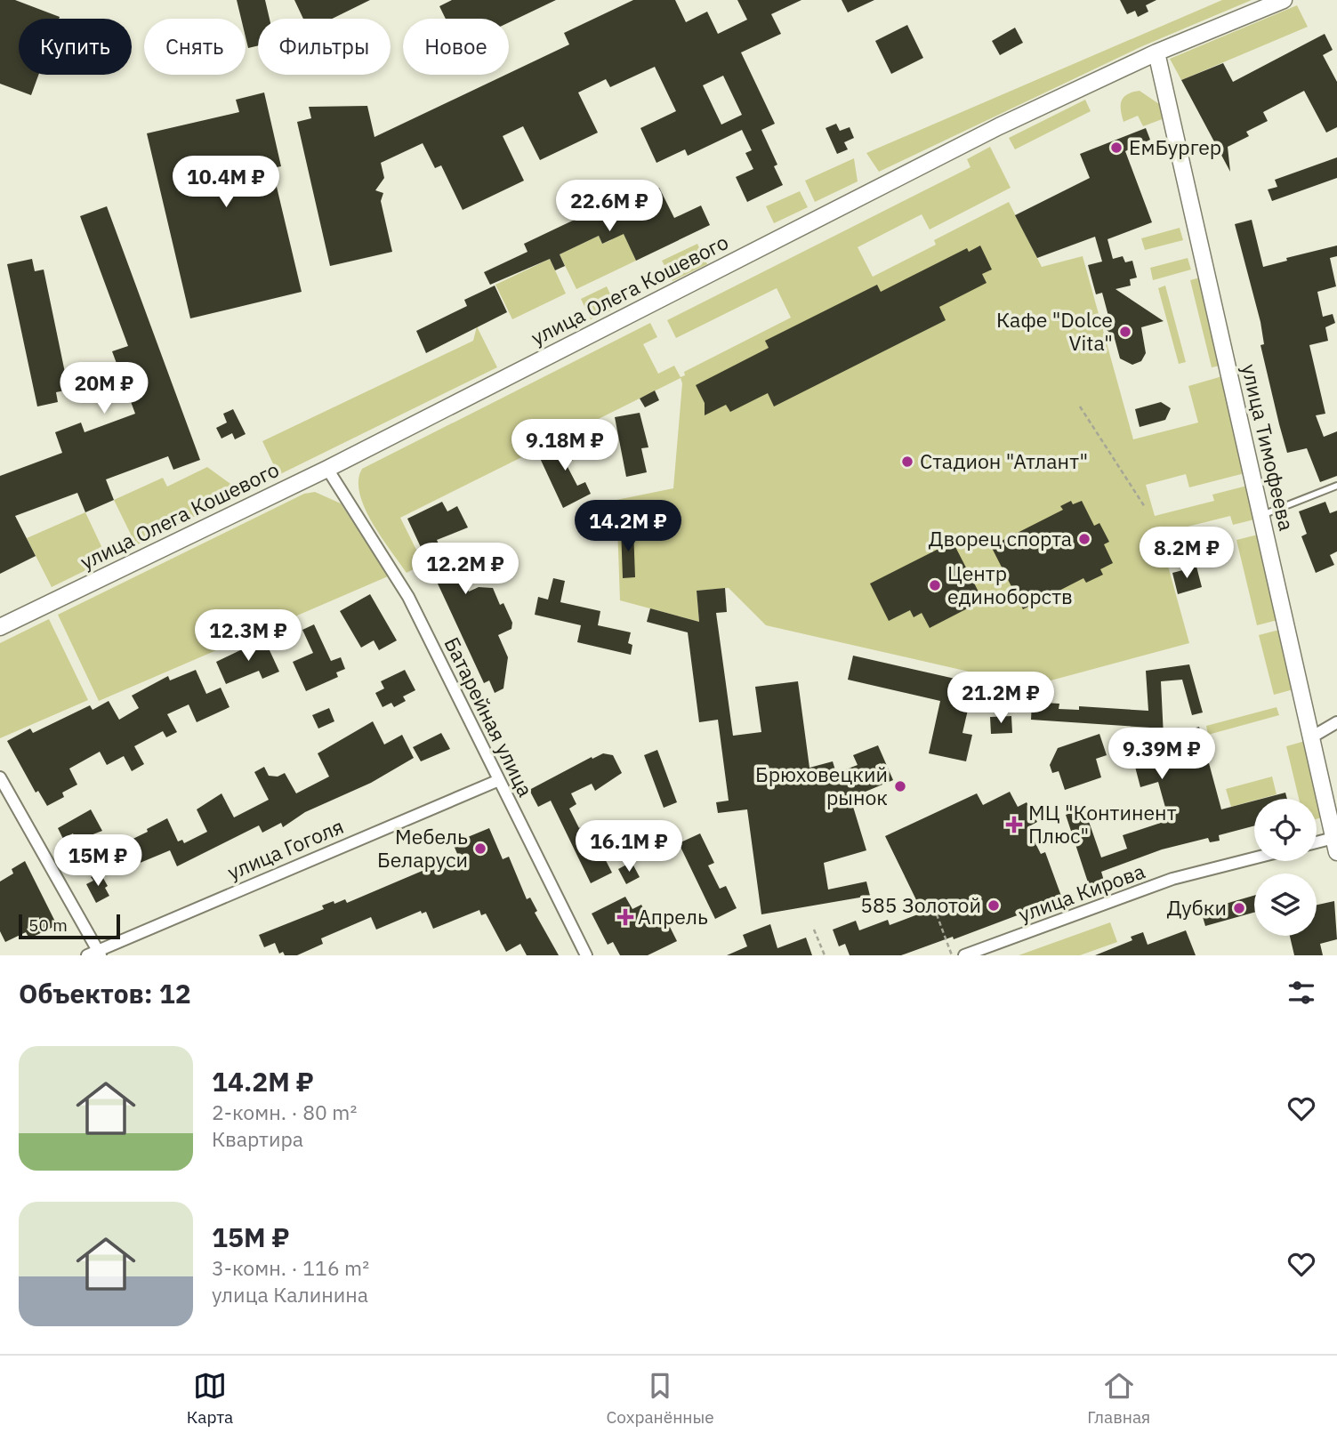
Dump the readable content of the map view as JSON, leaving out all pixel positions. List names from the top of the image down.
{
  "streets": {
    "street": [
      "улица Олега Кошевого",
      "улица Тимофеева",
      "Батарейная улица",
      "улица Гоголя",
      "улица Кирова"
    ]
  },
  "crossings": [
    ["улица Олега Кошевого", "улица Тимофеева"],
    ["улица Олега Кошевого", "Батарейная улица"],
    ["Батарейная улица", "улица Гоголя"]
  ],
  "places": {
    "other": [
      "ЕмБургер",
      "Кафе \"Dolce Vita\"",
      "Стадион \"Атлант\"",
      "Дворец спорта",
      "Центр единоборств",
      "Брюховецкий рынок",
      "Мебель Беларуси",
      "585 Золотой",
      "Дубки"
    ],
    "health": ["МЦ \"Континент Плюс\"", "Апрель"]
  },
  "scale_bar": "50 m",
  "page": {
    "chip": [
      "Купить",
      "Снять",
      "Фильтры",
      "Новое"
    ],
    "price": [
      "10.4M ₽",
      "22.6M ₽",
      "20M ₽",
      "9.18M ₽",
      "14.2M ₽",
      "8.2M ₽",
      "12.2M ₽",
      "12.3M ₽",
      "21.2M ₽",
      "9.39M ₽",
      "16.1M ₽",
      "15M ₽"
    ],
    "scale": "50 m",
    "heading": "Объектов: 12",
    "list": [
      {
        "name": "14.2M ₽",
        "note": "2-комн. · 80 m² · Квартира"
      },
      {
        "name": "15M ₽",
        "note": "3-комн. · 116 m² · улица Калинина"
      }
    ],
    "tabs": ["Карта", "Сохранённые", "Главная"]
  }
}
